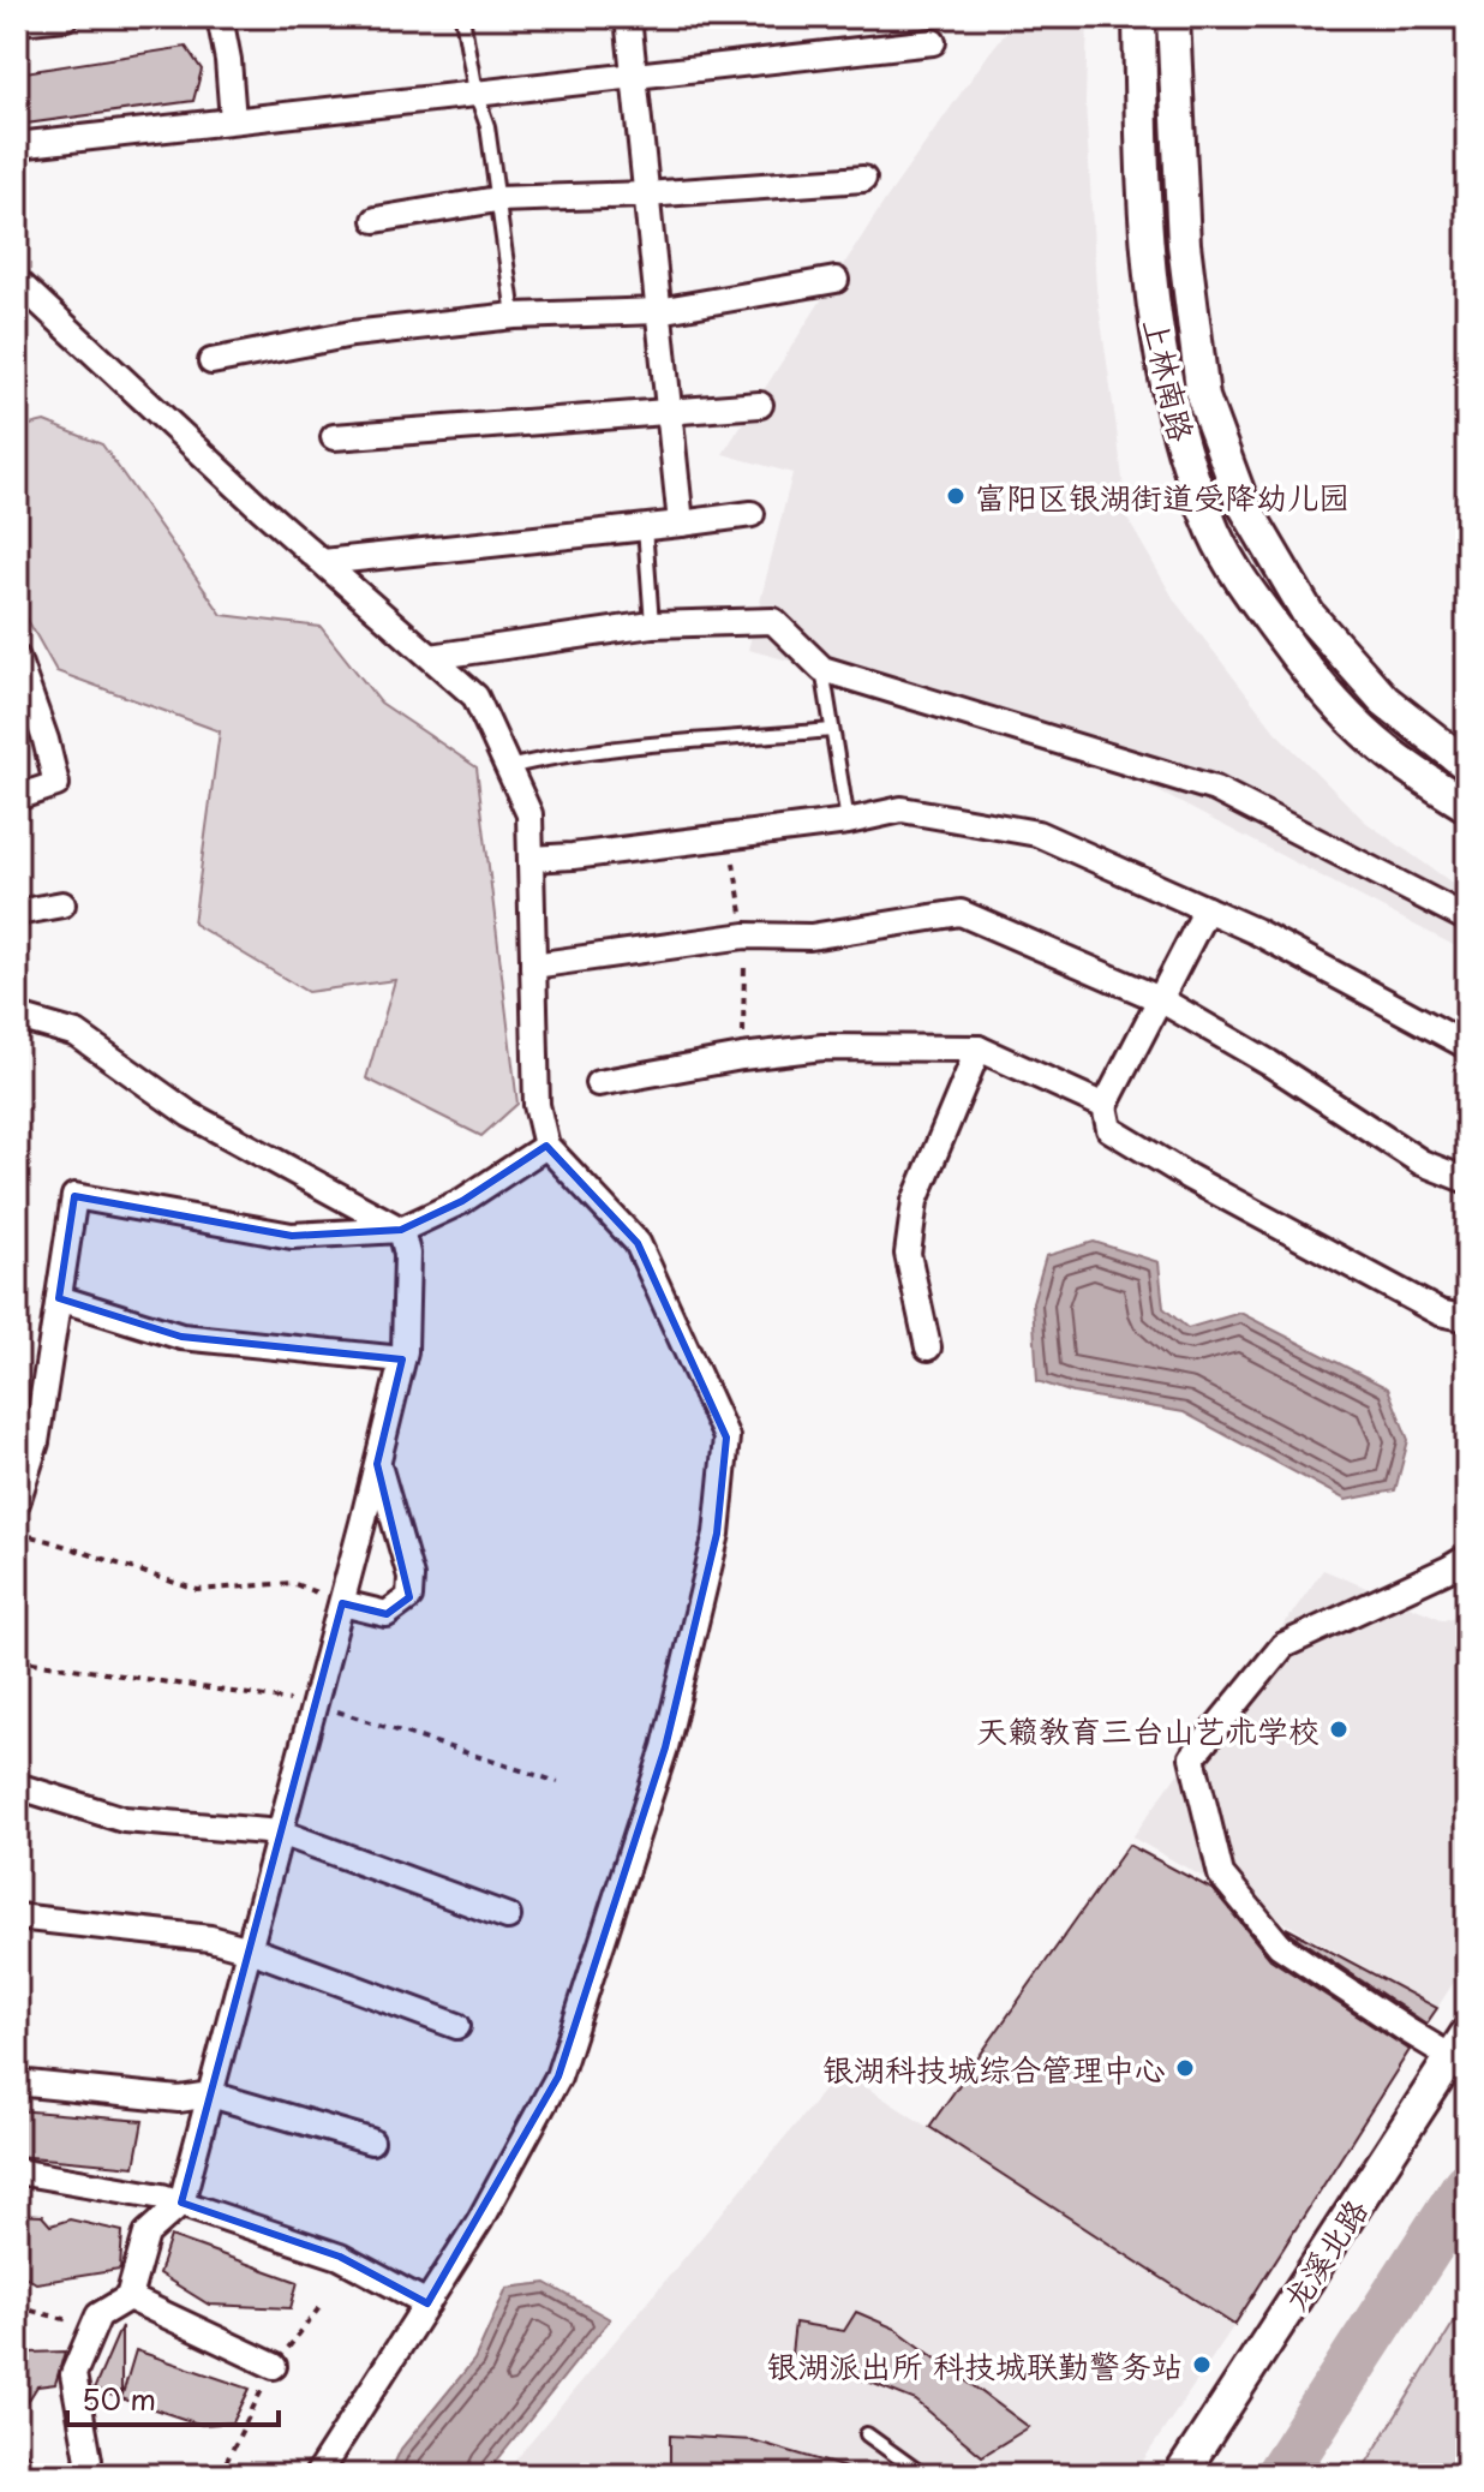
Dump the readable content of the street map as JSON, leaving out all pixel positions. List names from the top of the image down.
{
  "streets": {
    "street": ["上林南路", "龙溪北路"]
  },
  "places": [
    "富阳区银湖街道受降幼儿园",
    "天籁教育三台山艺术学校",
    "银湖科技城综合管理中心",
    "银湖派出所 科技城联勤警务站"
  ],
  "scale_bar": "50 m"
}
